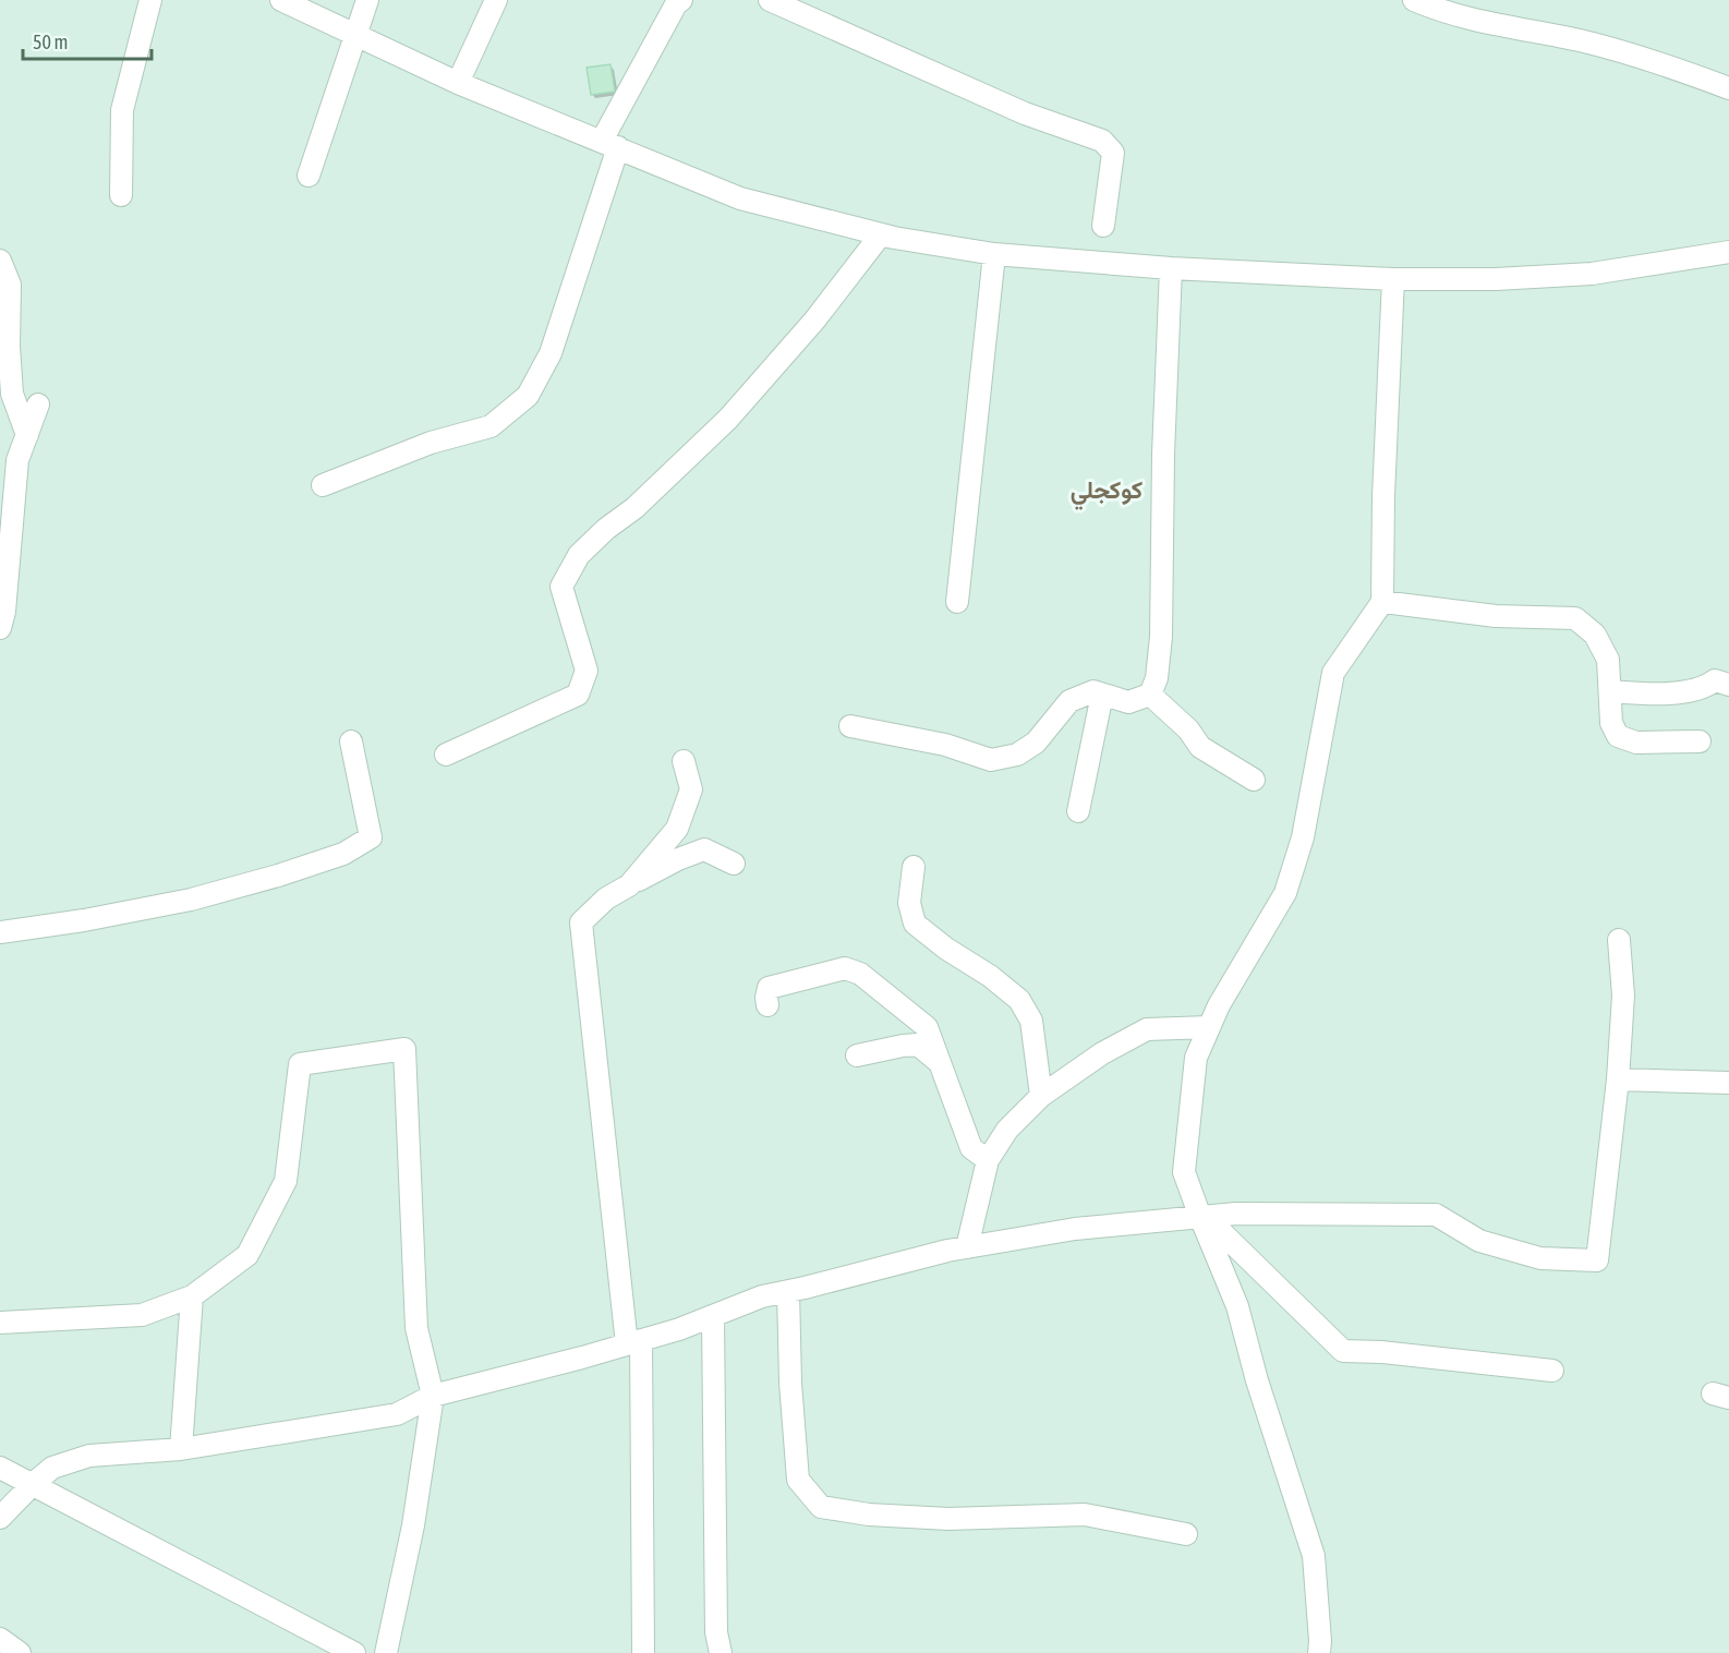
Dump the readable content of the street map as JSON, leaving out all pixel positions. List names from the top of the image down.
{
  "districts": ["كوكجلي"],
  "scale_bar": "50 m"
}
